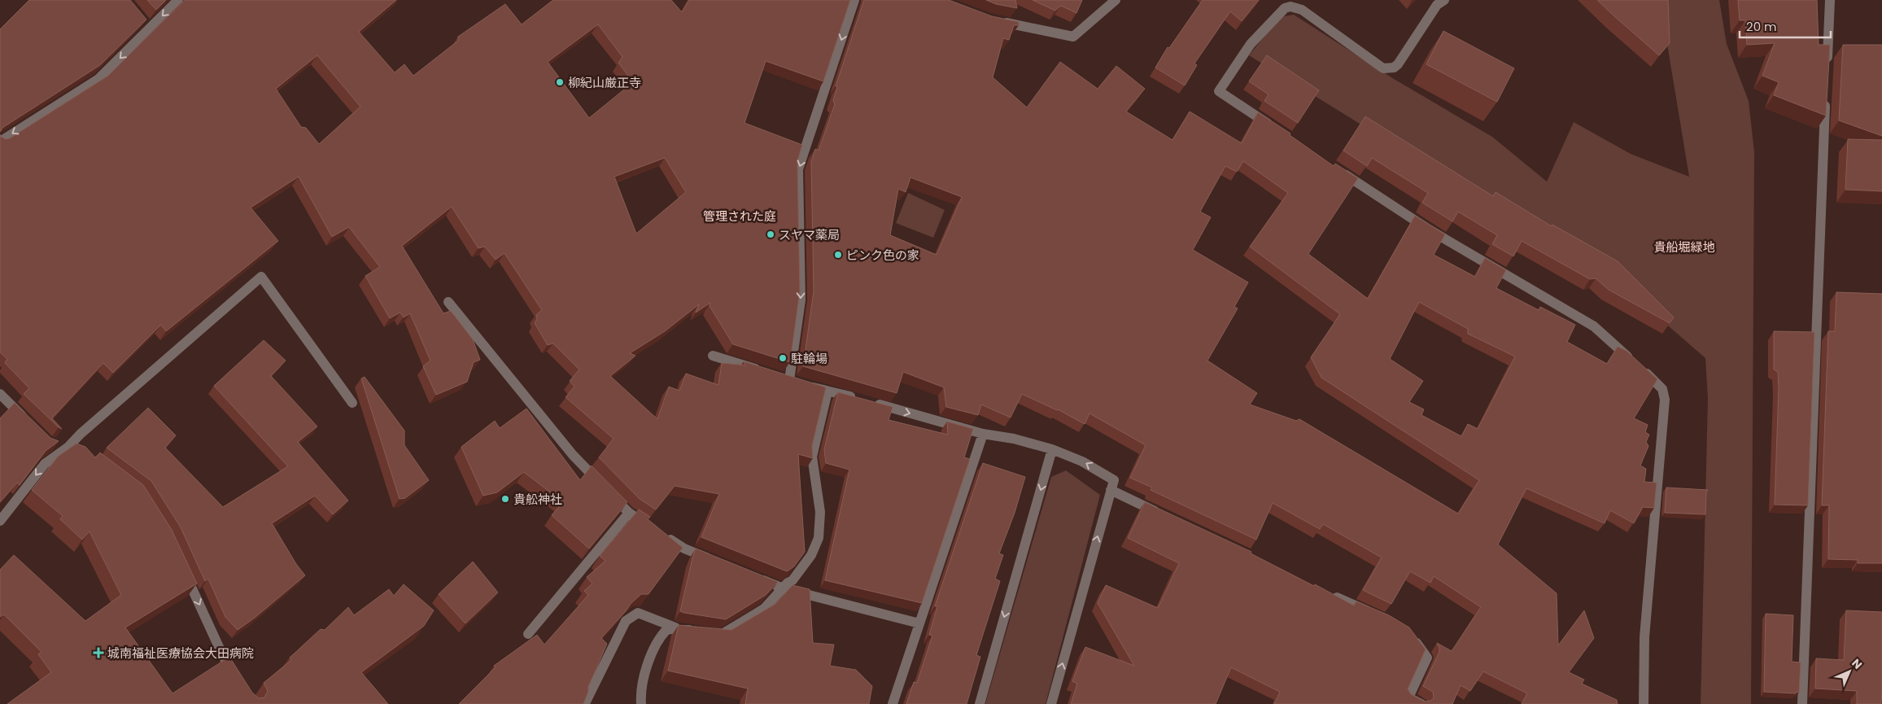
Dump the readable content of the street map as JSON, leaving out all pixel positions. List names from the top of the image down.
{
  "parks": ["管理された庭", "貴船堀緑地"],
  "places": {
    "other": [
      "柳紀山厳正寺",
      "スヤマ薬局",
      "ピンク色の家",
      "駐輪場",
      "貴舩神社"
    ],
    "health": ["城南福祉医療協会大田病院"]
  },
  "scale_bar": "20 m",
  "north": "top right"
}
